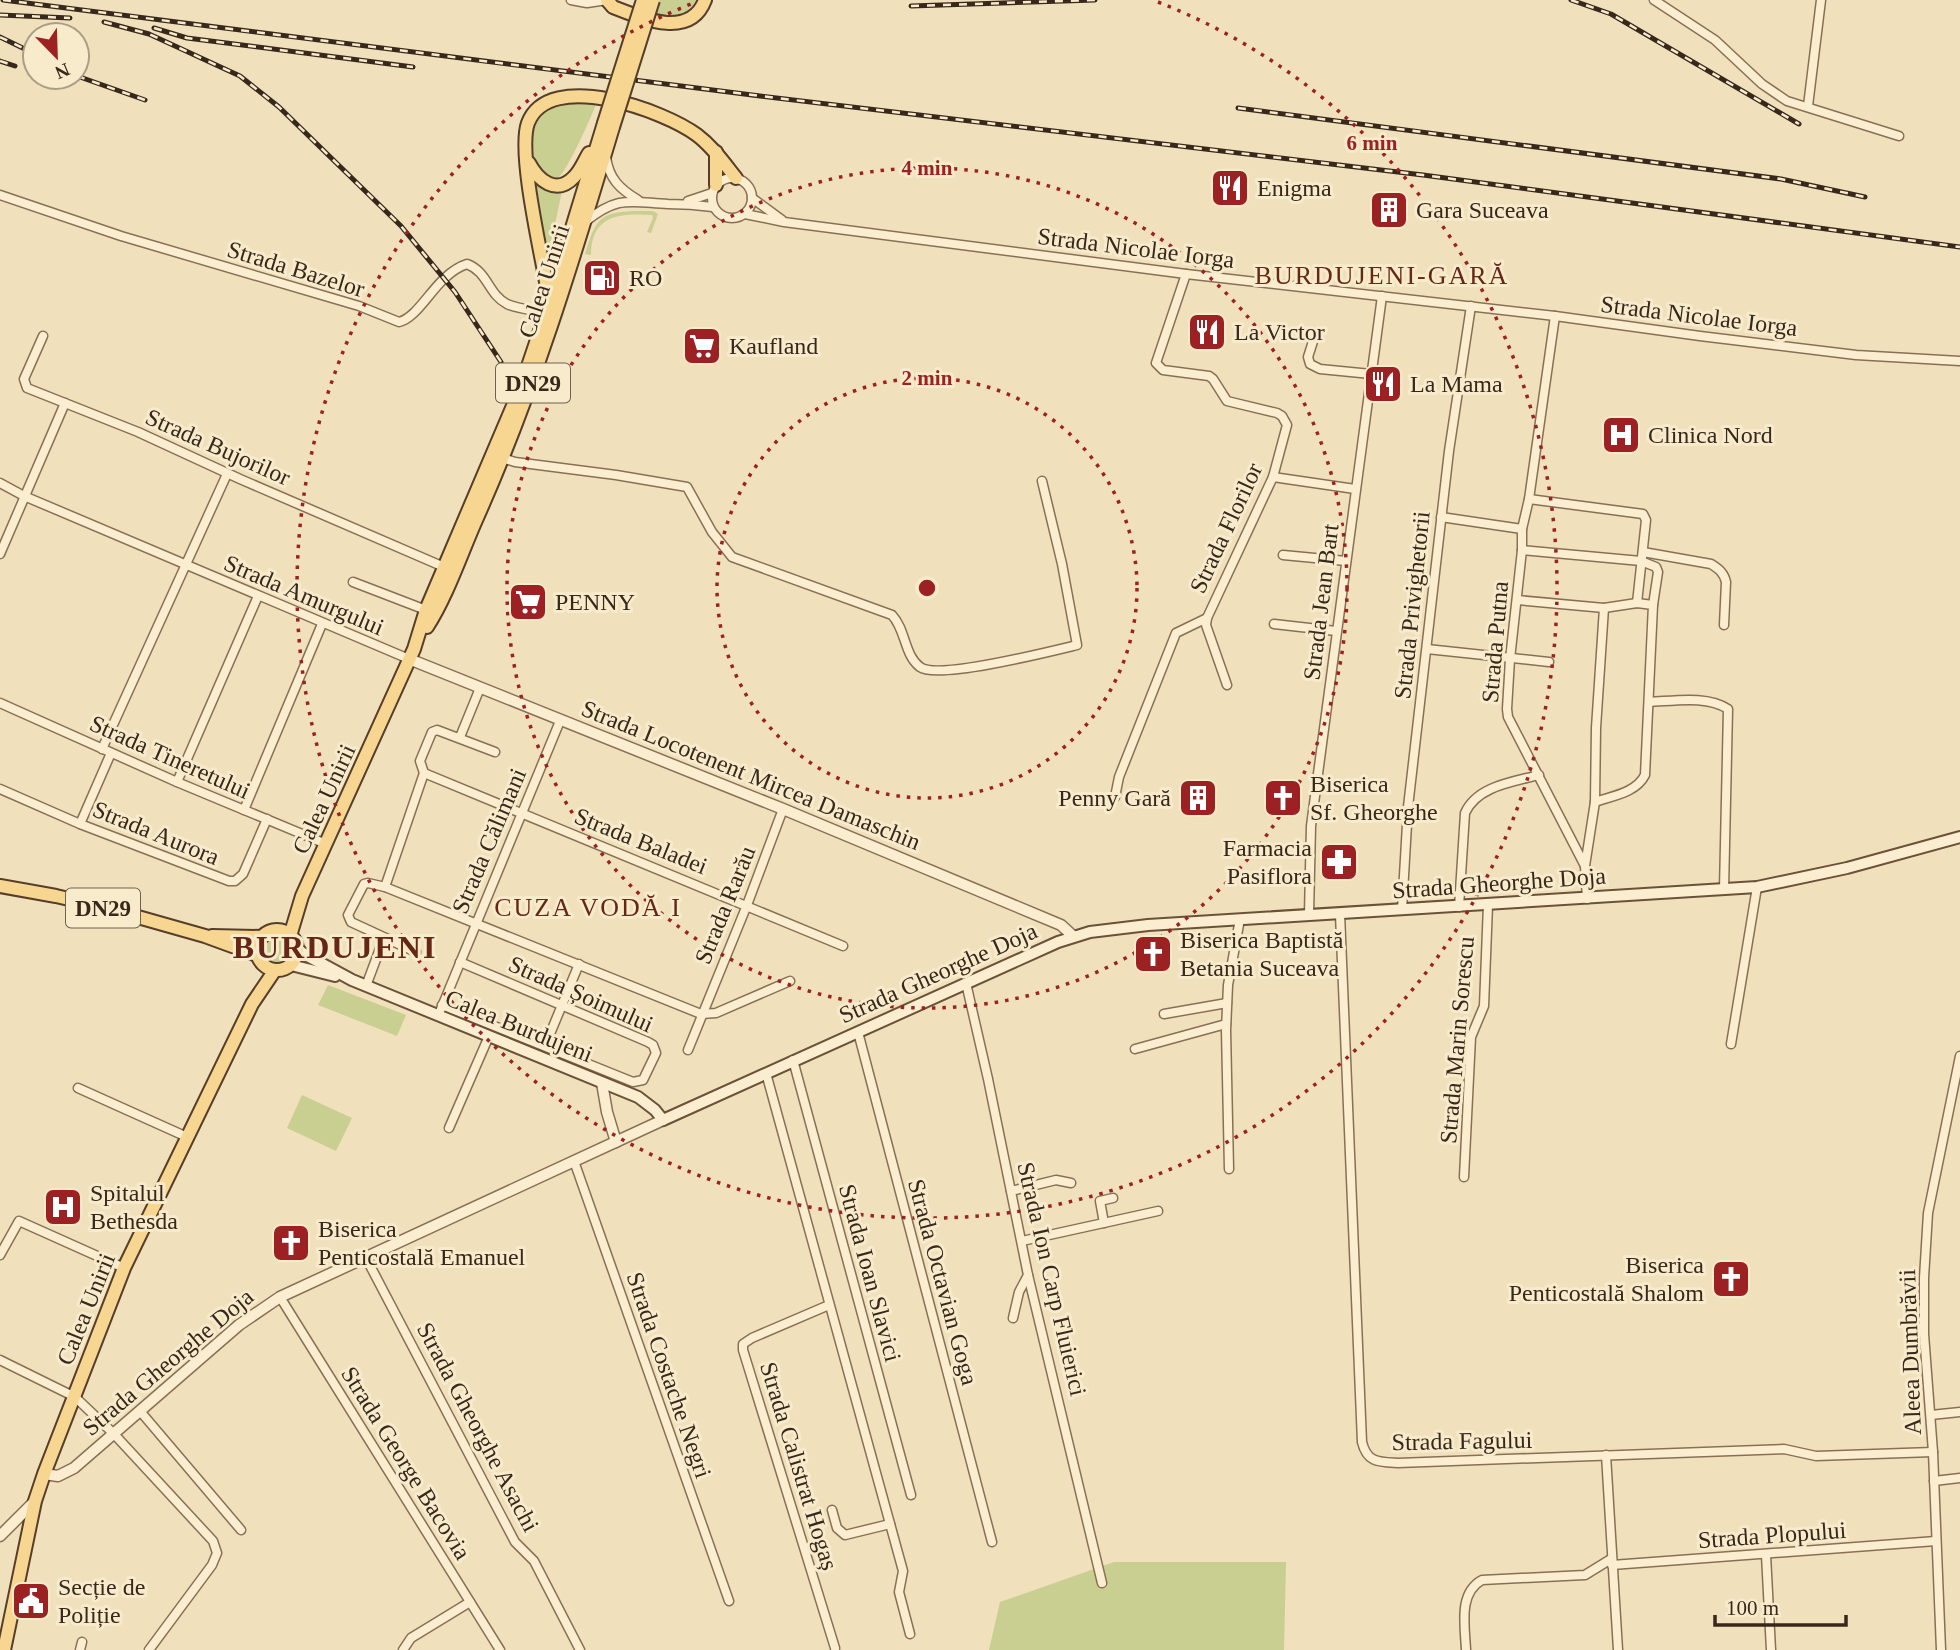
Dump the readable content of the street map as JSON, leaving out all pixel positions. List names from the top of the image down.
{
  "streets": {
    "main road": [
      "Calea Unirii",
      "DN29",
      "Strada Gheorghe Doja",
      "Calea Burdujeni"
    ],
    "street": [
      "Strada Nicolae Iorga",
      "Strada Bazelor",
      "Strada Bujorilor",
      "Strada Florilor",
      "Strada Amurgului",
      "Strada Jean Bart",
      "Strada Privighetorii",
      "Strada Putna",
      "Strada Tineretului",
      "Strada Locotenent Mircea Damaschin",
      "Strada Aurora",
      "Strada Călimani",
      "Strada Baladei",
      "Strada Rarău",
      "Strada Șoimului",
      "Strada Marin Sorescu",
      "Strada Ioan Slavici",
      "Strada Ion Carp Fluierici",
      "Strada Octavian Goga",
      "Aleea Dumbrăvii",
      "Strada Costache Negri",
      "Strada Gheorghe Asachi",
      "Strada Fagului",
      "Strada George Bacovia",
      "Strada Calistrat Hogaș",
      "Strada Plopului"
    ]
  },
  "crossings": [
    ["Strada Nicolae Iorga", "Calea Unirii"],
    ["Strada Nicolae Iorga", "Strada Florilor"],
    ["Strada Nicolae Iorga", "Strada Jean Bart"],
    ["Strada Nicolae Iorga", "Strada Privighetorii"],
    ["Strada Nicolae Iorga", "Strada Putna"],
    ["Strada Bazelor", "Calea Unirii"],
    ["Calea Unirii", "DN29"],
    ["Calea Unirii", "Strada Bujorilor"],
    ["Calea Unirii", "Strada Amurgului"],
    ["Calea Unirii", "Strada Tineretului"],
    ["Calea Unirii", "Strada Locotenent Mircea Damaschin"],
    ["Calea Unirii", "Strada Gheorghe Doja"],
    ["Calea Unirii", "Calea Burdujeni"],
    ["DN29", "Calea Burdujeni"],
    ["Strada Bujorilor", "Strada Amurgului"],
    ["Strada Amurgului", "Strada Locotenent Mircea Damaschin"],
    ["Strada Jean Bart", "Strada Gheorghe Doja"],
    ["Strada Privighetorii", "Strada Gheorghe Doja"],
    ["Strada Putna", "Strada Gheorghe Doja"],
    ["Strada Tineretului", "Strada Aurora"],
    ["Strada Locotenent Mircea Damaschin", "Strada Călimani"],
    ["Strada Locotenent Mircea Damaschin", "Strada Gheorghe Doja"],
    ["Strada Locotenent Mircea Damaschin", "Strada Rarău"],
    ["Strada Călimani", "Strada Baladei"],
    ["Strada Călimani", "Strada Șoimului"],
    ["Strada Călimani", "Calea Burdujeni"],
    ["Strada Baladei", "Strada Rarău"],
    ["Strada Gheorghe Doja", "Calea Burdujeni"],
    ["Strada Gheorghe Doja", "Strada Marin Sorescu"],
    ["Strada Gheorghe Doja", "Strada Ioan Slavici"],
    ["Strada Gheorghe Doja", "Strada Ion Carp Fluierici"],
    ["Strada Gheorghe Doja", "Strada Octavian Goga"],
    ["Strada Gheorghe Doja", "Strada Costache Negri"],
    ["Strada Gheorghe Doja", "Strada Gheorghe Asachi"],
    ["Strada Gheorghe Doja", "Strada Fagului"],
    ["Strada Gheorghe Doja", "Strada George Bacovia"],
    ["Aleea Dumbrăvii", "Strada Fagului"],
    ["Aleea Dumbrăvii", "Strada Plopului"]
  ],
  "districts": ["BURDUJENI-GARĂ", "CUZA VODĂ I", "BURDUJENI"],
  "places": {
    "restaurant": ["Enigma", "La Victor", "La Mama"],
    "building": ["Gara Suceava", "Penny Gară"],
    "fuel station": ["RO"],
    "supermarket": ["Kaufland", "PENNY"],
    "hospital": ["Clinica Nord", "Spitalul Bethesda"],
    "church": [
      "Biserica Sf. Gheorghe",
      "Biserica Baptistă Betania Suceava",
      "Biserica Penticostală Emanuel",
      "Biserica Penticostală Shalom"
    ],
    "pharmacy": ["Farmacia Pasiflora"],
    "public building": ["Secție de Poliție"]
  },
  "scale_bar": "100 m",
  "north": "bottom right",
  "rings": ["6 min", "4 min", "2 min"]
}
